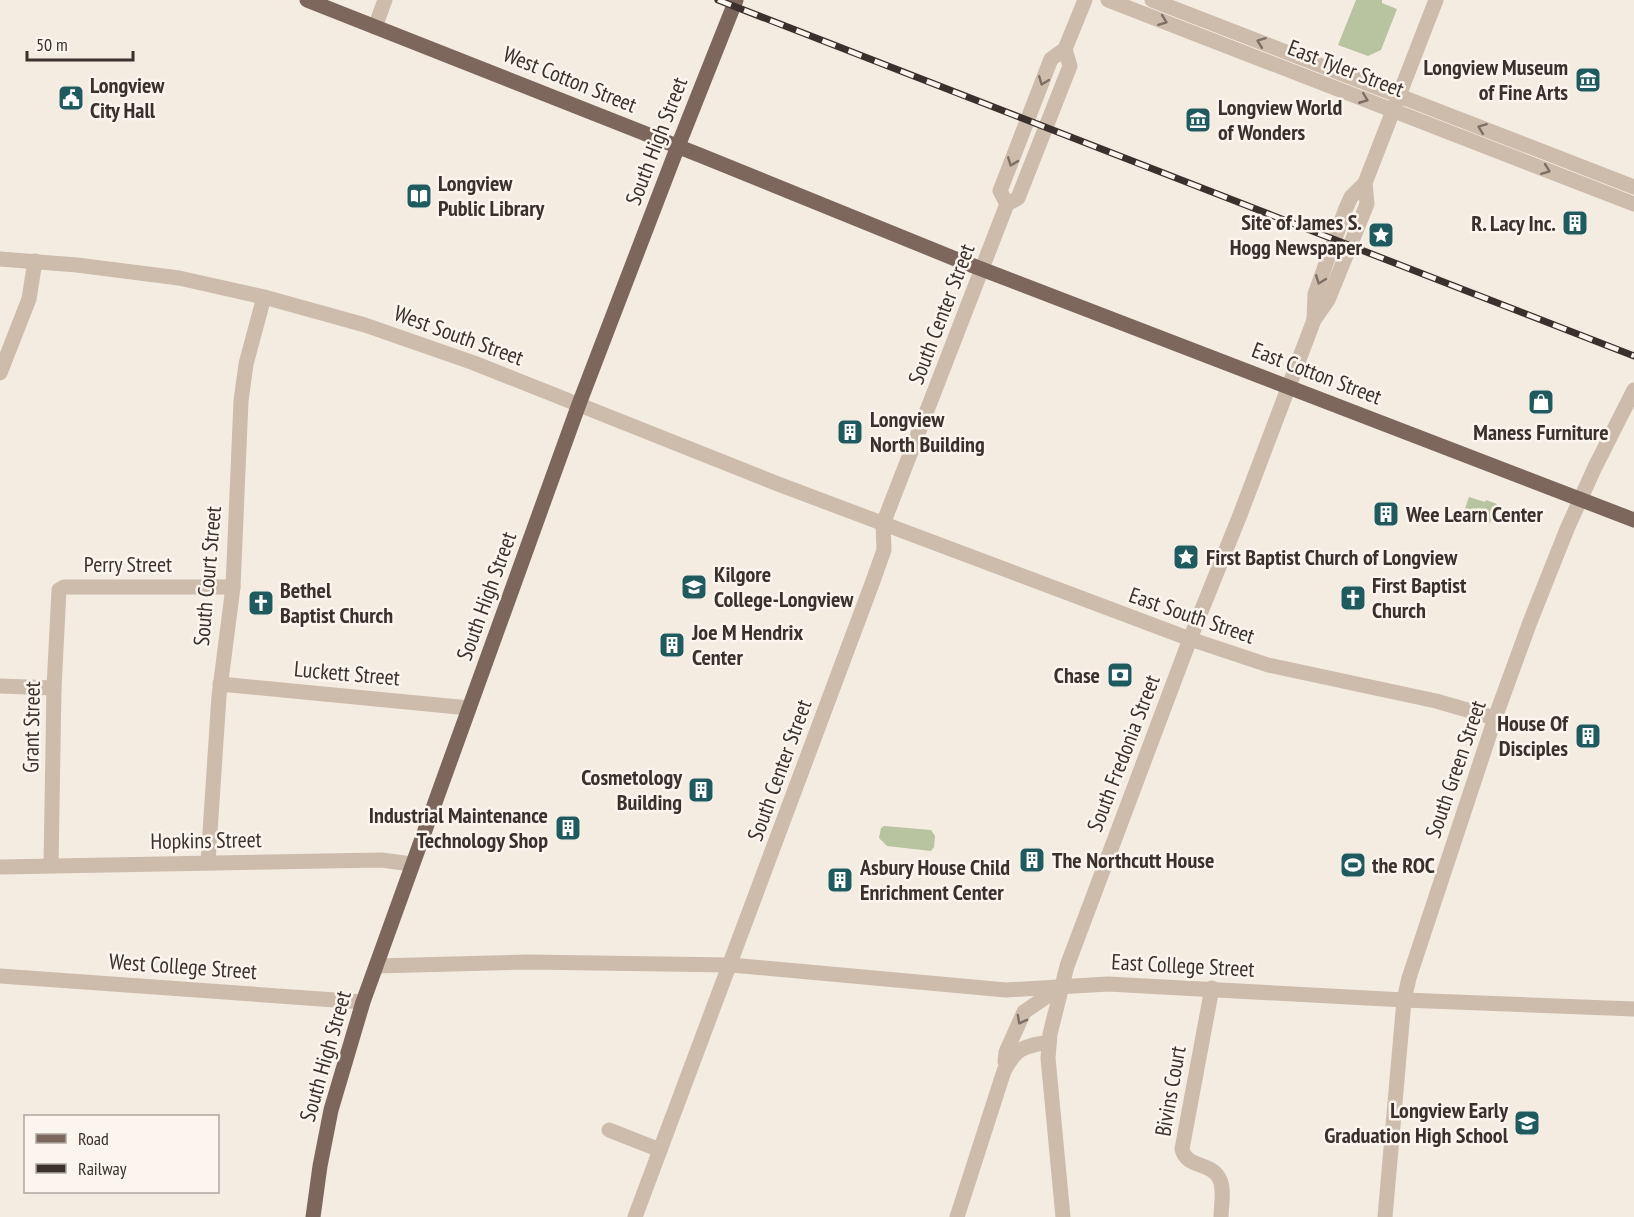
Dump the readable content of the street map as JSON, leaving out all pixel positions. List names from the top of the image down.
{
  "streets": {
    "main road": ["West Cotton Street", "South High Street", "East Cotton Street"],
    "street": [
      "East Tyler Street",
      "South Center Street",
      "West South Street",
      "Perry Street",
      "South Court Street",
      "East South Street",
      "Luckett Street",
      "Grant Street",
      "South Fredonia Street",
      "South Green Street",
      "Hopkins Street",
      "East College Street",
      "West College Street",
      "Bivins Court"
    ]
  },
  "crossings": [
    ["East Tyler Street", "South Fredonia Street"],
    ["West Cotton Street", "South High Street"],
    ["West Cotton Street", "South Center Street"],
    ["West Cotton Street", "East Cotton Street"],
    ["South High Street", "West South Street"],
    ["South High Street", "Luckett Street"],
    ["South High Street", "Hopkins Street"],
    ["South High Street", "West College Street"],
    ["South Center Street", "West South Street"],
    ["South Center Street", "East Cotton Street"],
    ["South Center Street", "East South Street"],
    ["South Center Street", "East College Street"],
    ["West South Street", "South Court Street"],
    ["West South Street", "East South Street"],
    ["East Cotton Street", "South Fredonia Street"],
    ["East Cotton Street", "South Green Street"],
    ["Perry Street", "South Court Street"],
    ["Perry Street", "Grant Street"],
    ["South Court Street", "Luckett Street"],
    ["South Court Street", "Hopkins Street"],
    ["East South Street", "South Fredonia Street"],
    ["East South Street", "South Green Street"],
    ["Grant Street", "Hopkins Street"],
    ["South Fredonia Street", "East College Street"],
    ["South Green Street", "East College Street"],
    ["East College Street", "Bivins Court"]
  ],
  "places": {
    "museum": ["Longview Museum of Fine Arts", "Longview World of Wonders"],
    "public building": ["Longview City Hall"],
    "library": ["Longview Public Library"],
    "building": [
      "R. Lacy Inc.",
      "Longview North Building",
      "Wee Learn Center",
      "Joe M Hendrix Center",
      "House Of Disciples",
      "Cosmetology Building",
      "Industrial Maintenance Technology Shop",
      "The Northcutt House",
      "Asbury House Child Enrichment Center"
    ],
    "place": ["Site of James S. Hogg Newspaper", "First Baptist Church of Longview"],
    "shop": ["Maness Furniture"],
    "school or university": ["Kilgore College-Longview", "Longview Early Graduation High School"],
    "church": ["First Baptist Church", "Bethel Baptist Church"],
    "bank": ["Chase"],
    "sports": ["the ROC"]
  },
  "legend": ["Road", "Railway"],
  "scale_bar": "50 m"
}
